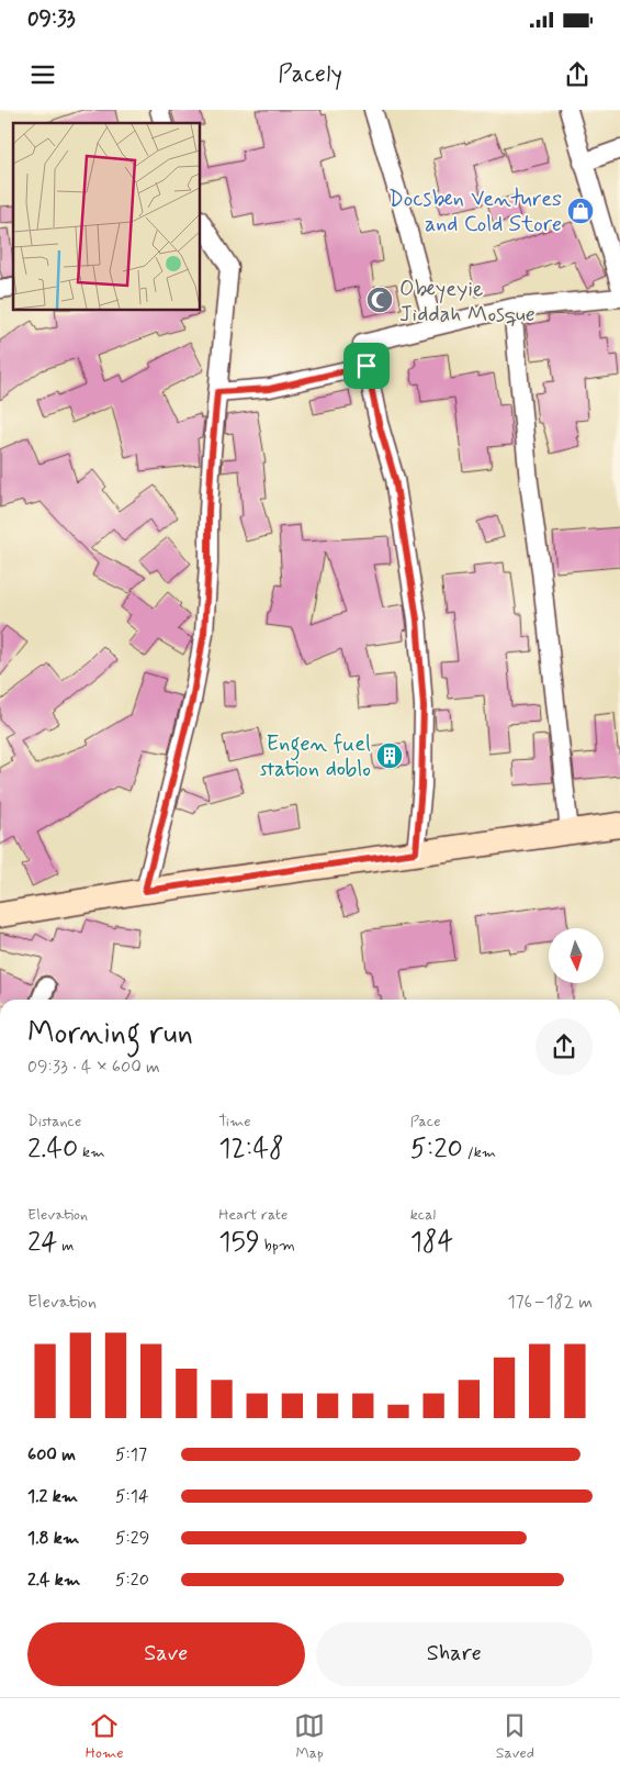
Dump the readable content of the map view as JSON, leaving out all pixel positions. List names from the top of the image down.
{
  "places": {
    "shop": ["Docsben Ventures and Cold Store"],
    "mosque": ["Obeyeyie Jiddah Mosque"],
    "building": ["Engen fuel station doblo"]
  },
  "north": "bottom",
  "page": {
    "status": "09:33",
    "header": "Pacely",
    "heading": ["Morning run", "09:33 · 4 × 600 m"],
    "stats": [
      ["Distance", "2.40 km"],
      ["Time", "12:48"],
      ["Pace", "5:20 /km"],
      ["Elevation", "24 m"],
      ["Heart rate", "159 bpm"],
      ["kcal", "184"]
    ],
    "chart": ["Elevation", "176–182 m"],
    "list": [
      {
        "name": "600 m",
        "note": "5:17"
      },
      {
        "name": "1.2 km",
        "note": "5:14"
      },
      {
        "name": "1.8 km",
        "note": "5:29"
      },
      {
        "name": "2.4 km",
        "note": "5:20"
      }
    ],
    "buttons": ["Save", "Share"],
    "tabs": ["Home", "Map", "Saved"]
  }
}
